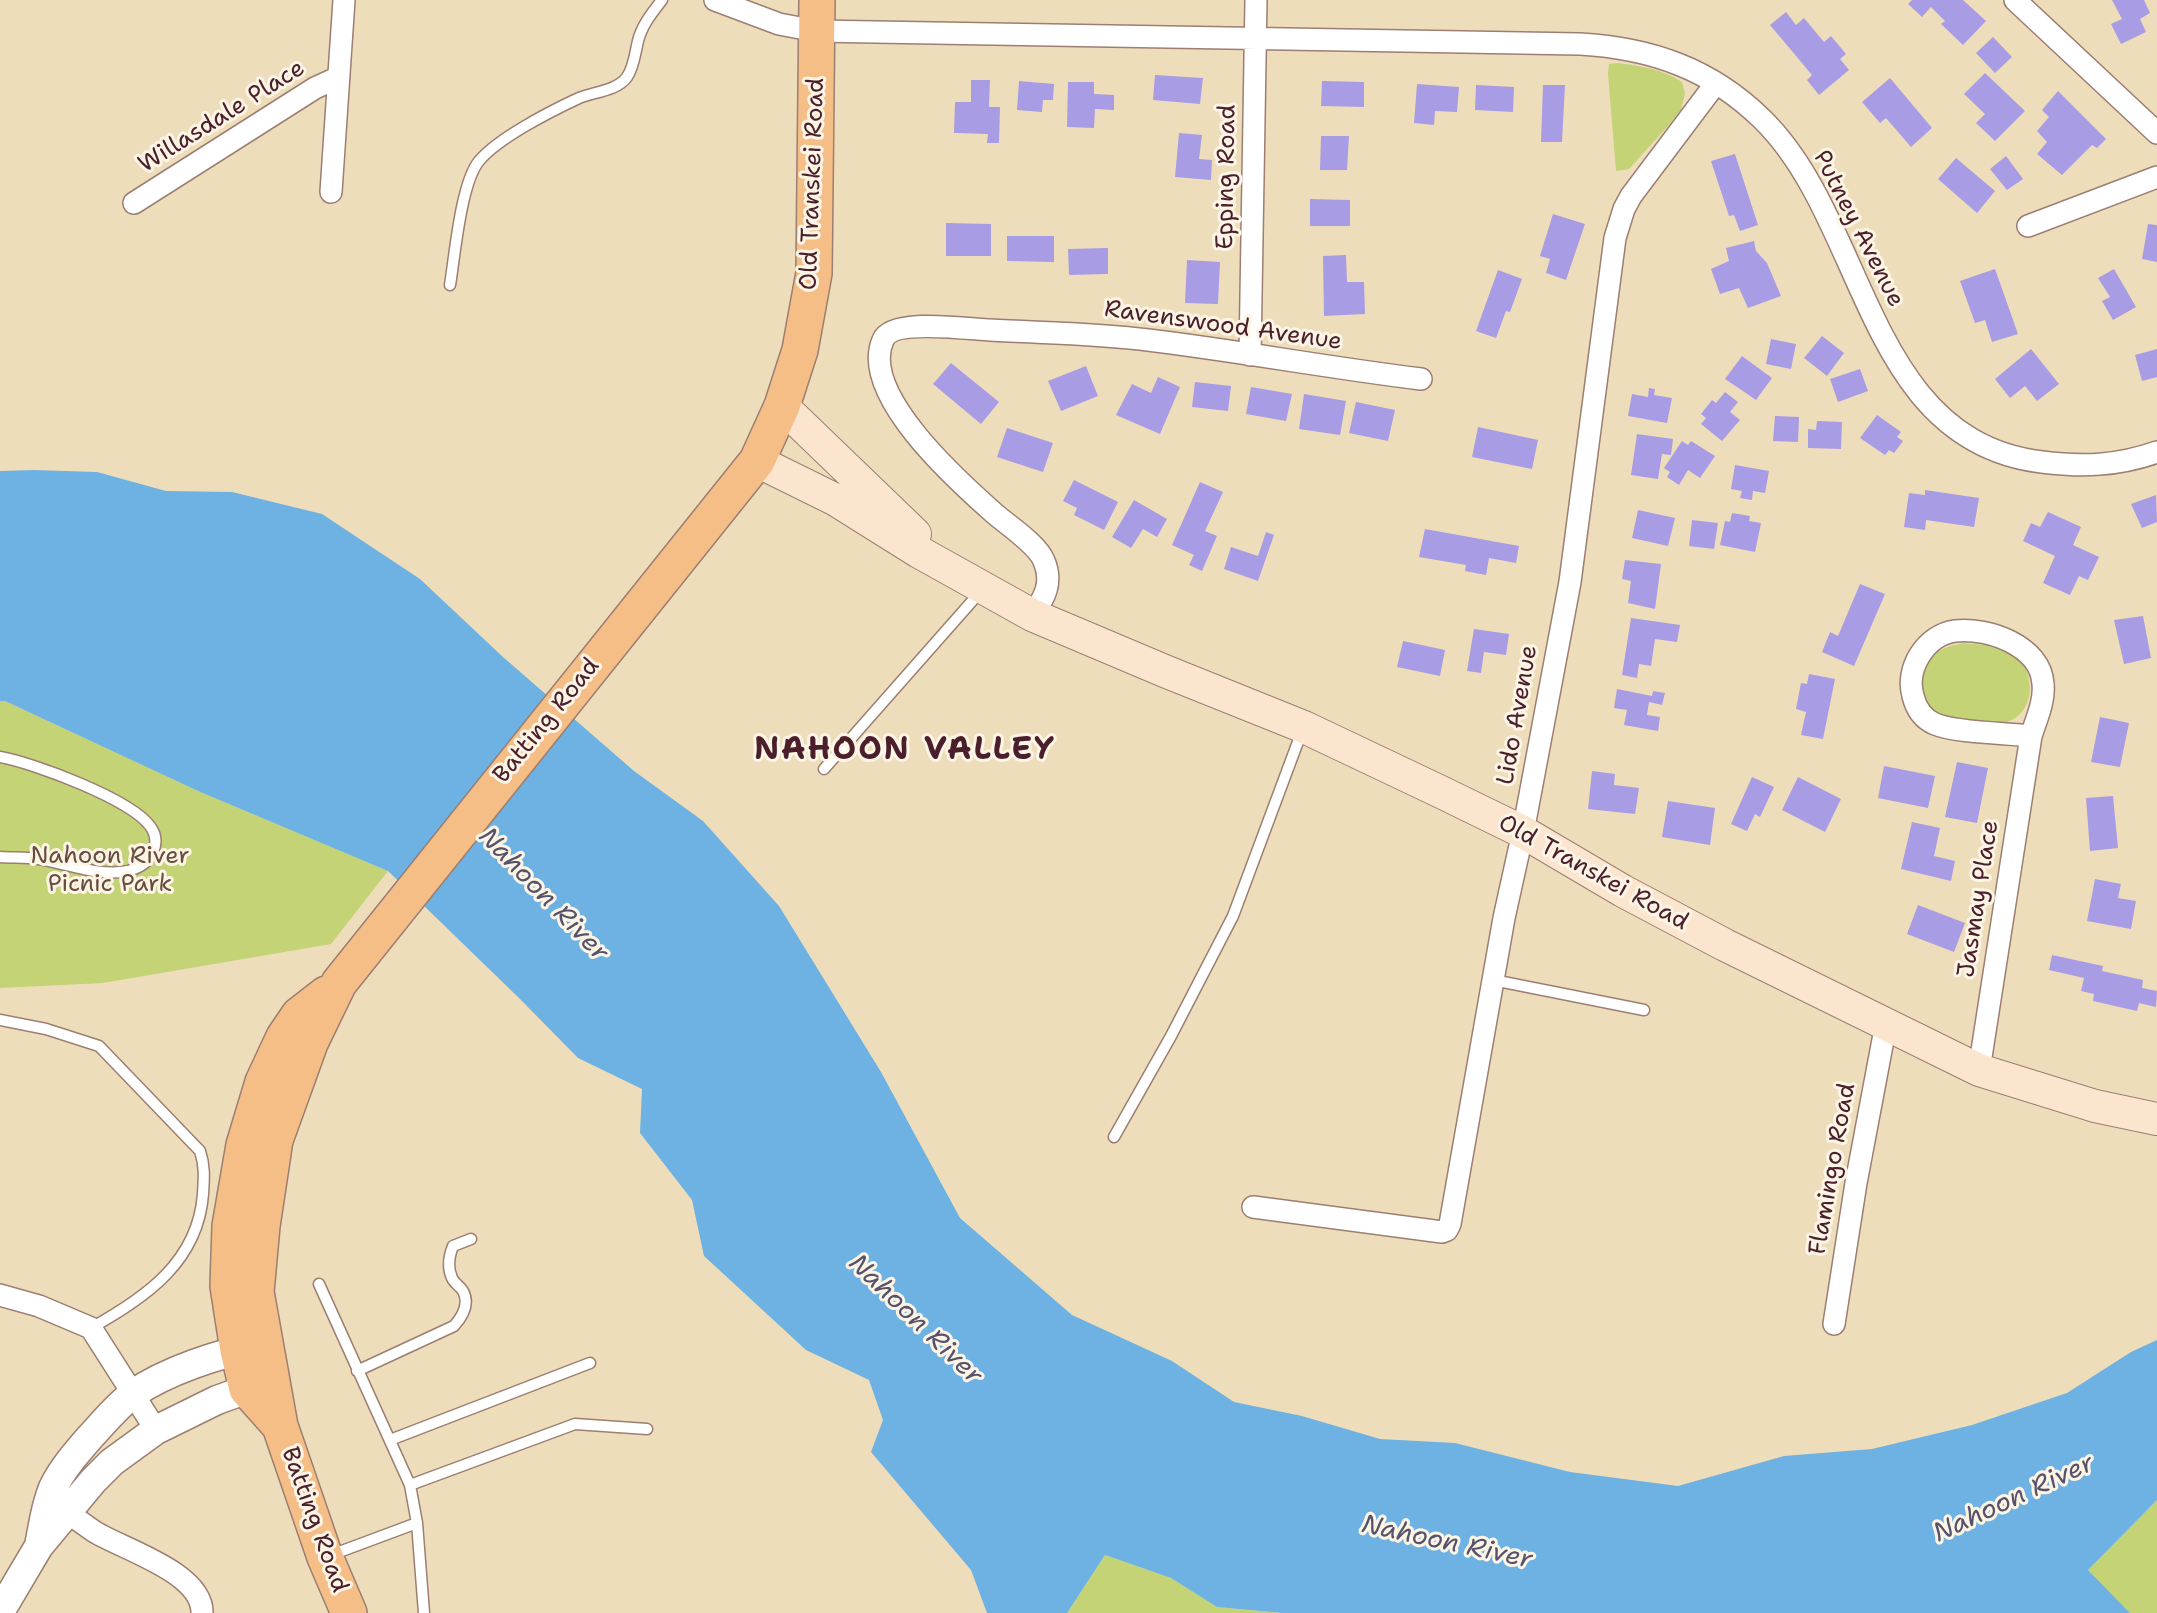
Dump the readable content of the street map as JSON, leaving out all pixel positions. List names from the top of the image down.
{
  "streets": {
    "main road": ["Old Transkei Road", "Batting Road"],
    "street": [
      "Willasdale Place",
      "Epping Road",
      "Putney Avenue",
      "Ravenswood Avenue",
      "Lido Avenue",
      "Jasmay Place",
      "Flamingo Road"
    ]
  },
  "crossings": [
    ["Epping Road", "Putney Avenue"],
    ["Epping Road", "Ravenswood Avenue"],
    ["Old Transkei Road", "Putney Avenue"],
    ["Old Transkei Road", "Ravenswood Avenue"],
    ["Old Transkei Road", "Lido Avenue"],
    ["Old Transkei Road", "Batting Road"],
    ["Old Transkei Road", "Jasmay Place"],
    ["Old Transkei Road", "Flamingo Road"],
    ["Putney Avenue", "Lido Avenue"]
  ],
  "districts": ["NAHOON VALLEY"],
  "water": ["Nahoon River"],
  "parks": ["Nahoon River Picnic Park"]
}
